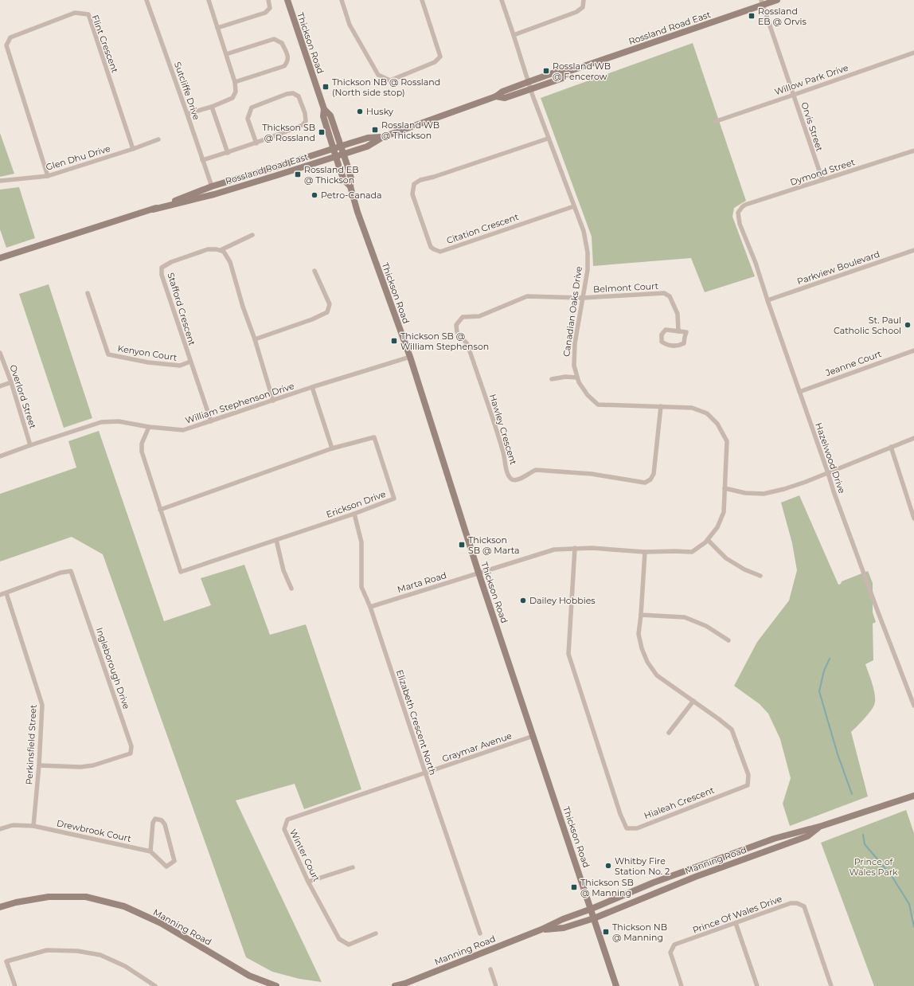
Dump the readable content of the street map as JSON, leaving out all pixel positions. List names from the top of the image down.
{
  "streets": {
    "main road": ["Rossland Road East", "Thickson Road", "Manning Road"],
    "street": [
      "Flint Crescent",
      "Willow Park Drive",
      "Sutcliffe Drive",
      "Orvis Street",
      "Glen Dhu Drive",
      "Dymond Street",
      "Citation Crescent",
      "Parkview Boulevard",
      "Belmont Court",
      "Stafford Crescent",
      "Canadian Oaks Drive",
      "Kenyon Court",
      "Jeanne Court",
      "Overlord Street",
      "William Stephenson Drive",
      "Hawley Crescent",
      "Hazelwood Drive",
      "Erickson Drive",
      "Marta Road",
      "Ingleborough Drive",
      "Elizabeth Crescent North",
      "Perkinsfield Street",
      "Graymar Avenue",
      "Hialeah Crescent",
      "Drewbrook Court",
      "Winter Court",
      "Prince Of Wales Drive"
    ]
  },
  "crossings": [
    ["Rossland Road East", "Thickson Road"],
    ["Rossland Road East", "Sutcliffe Drive"],
    ["Rossland Road East", "Orvis Street"],
    ["Rossland Road East", "Canadian Oaks Drive"],
    ["Thickson Road", "Canadian Oaks Drive"],
    ["Thickson Road", "William Stephenson Drive"],
    ["Thickson Road", "Marta Road"],
    ["Thickson Road", "Graymar Avenue"],
    ["Thickson Road", "Manning Road"],
    ["Flint Crescent", "Glen Dhu Drive"],
    ["Willow Park Drive", "Orvis Street"],
    ["Orvis Street", "Dymond Street"],
    ["Dymond Street", "Hazelwood Drive"],
    ["Citation Crescent", "Canadian Oaks Drive"],
    ["Parkview Boulevard", "Hazelwood Drive"],
    ["Belmont Court", "Canadian Oaks Drive"],
    ["Belmont Court", "Hawley Crescent"],
    ["Stafford Crescent", "Kenyon Court"],
    ["Stafford Crescent", "William Stephenson Drive"],
    ["Canadian Oaks Drive", "Hawley Crescent"],
    ["Canadian Oaks Drive", "Marta Road"],
    ["Canadian Oaks Drive", "Hialeah Crescent"],
    ["Jeanne Court", "Hazelwood Drive"],
    ["Overlord Street", "William Stephenson Drive"],
    ["William Stephenson Drive", "Erickson Drive"],
    ["Erickson Drive", "Elizabeth Crescent North"],
    ["Marta Road", "Elizabeth Crescent North"],
    ["Ingleborough Drive", "Perkinsfield Street"],
    ["Elizabeth Crescent North", "Graymar Avenue"],
    ["Elizabeth Crescent North", "Winter Court"],
    ["Perkinsfield Street", "Drewbrook Court"],
    ["Graymar Avenue", "Winter Court"]
  ],
  "parks": ["Prince of Wales Park"],
  "places": {
    "transit": [
      "Rossland EB @ Orvis",
      "Rossland WB @ Fencerow",
      "Thickson NB @ Rossland (North side stop)",
      "Rossland WB @ Thickson",
      "Thickson SB @ Rossland",
      "Rossland EB @ Thickson",
      "Thickson SB @ William Stephenson",
      "Thickson SB @ Marta",
      "Thickson SB @ Manning",
      "Thickson NB @ Manning"
    ],
    "other": [
      "Husky",
      "Petro-Canada",
      "St. Paul Catholic School",
      "Dailey Hobbies",
      "Whitby Fire Station No. 2"
    ]
  }
}
